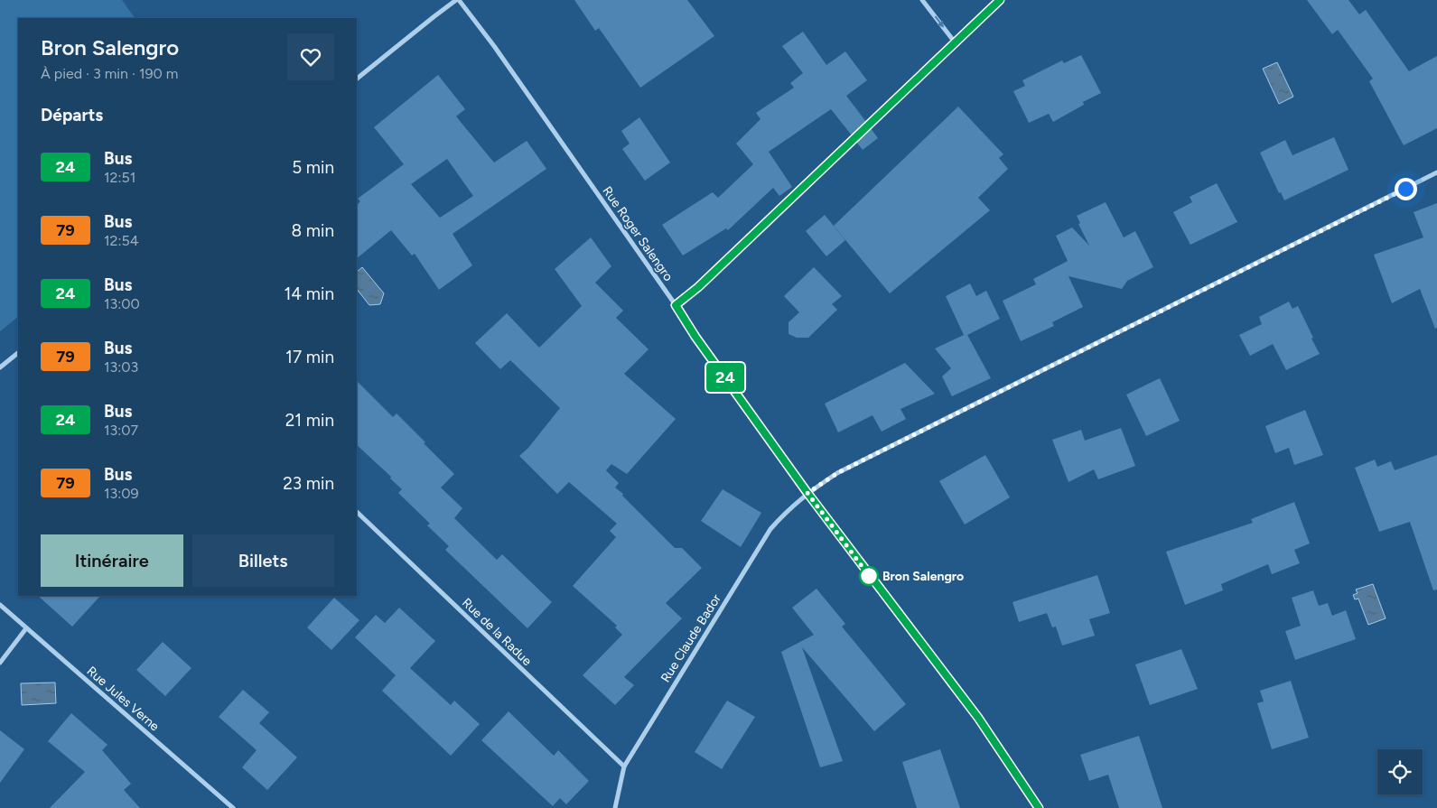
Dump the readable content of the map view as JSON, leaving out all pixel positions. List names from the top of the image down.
{
  "streets": {
    "street": [
      "Rue Roger Salengro",
      "Rue de la Radue",
      "Rue Claude Bador",
      "Rue Jules Verne"
    ]
  },
  "crossings": [
    ["Rue Roger Salengro", "Rue Claude Bador"],
    ["Rue de la Radue", "Rue Claude Bador"]
  ],
  "places": ["Bron Salengro"],
  "lines": ["bus line 24"],
  "page": {
    "on_map": "24",
    "heading": [
      ["Bron Salengro", "À pied · 3 min · 190 m"],
      "Départs"
    ],
    "list": [
      {
        "mark": "24",
        "name": "Bus",
        "note": "12:51",
        "value": "5 min"
      },
      {
        "mark": "79",
        "name": "Bus",
        "note": "12:54",
        "value": "8 min"
      },
      {
        "mark": "24",
        "name": "Bus",
        "note": "13:00",
        "value": "14 min"
      },
      {
        "mark": "79",
        "name": "Bus",
        "note": "13:03",
        "value": "17 min"
      },
      {
        "mark": "24",
        "name": "Bus",
        "note": "13:07",
        "value": "21 min"
      },
      {
        "mark": "79",
        "name": "Bus",
        "note": "13:09",
        "value": "23 min"
      }
    ],
    "buttons": ["Itinéraire", "Billets"]
  }
}
